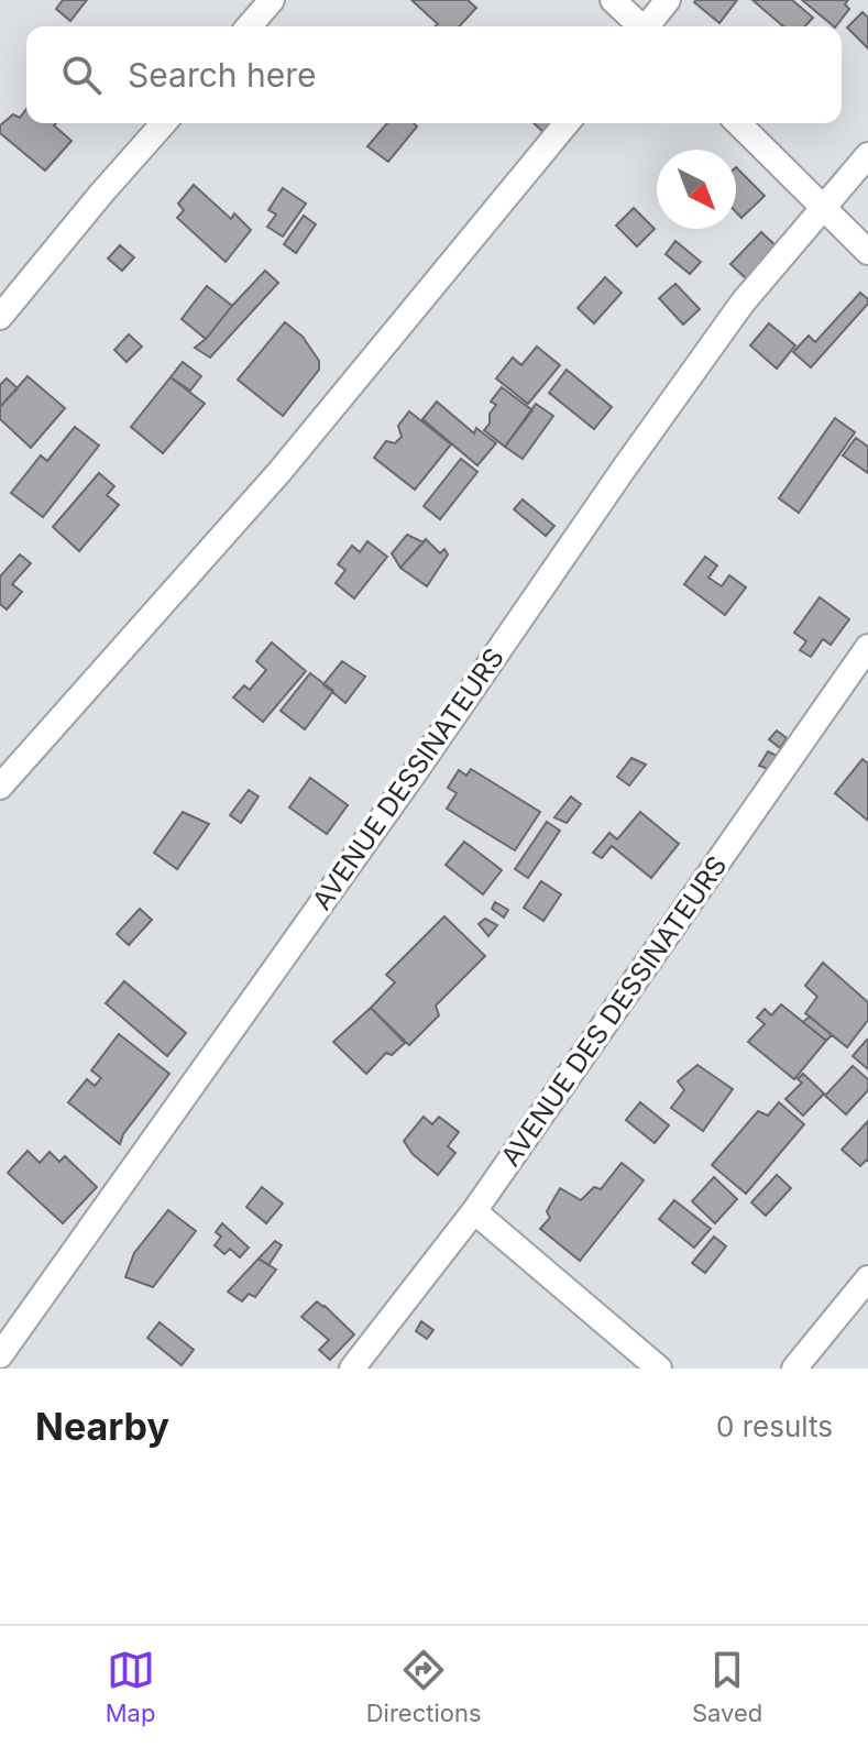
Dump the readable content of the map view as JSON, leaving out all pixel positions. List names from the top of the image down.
{
  "streets": {
    "street": ["AVENUE DESSINATEURS", "AVENUE DES DESSINATEURS"]
  },
  "north": "bottom right",
  "page": {
    "search": "Search here",
    "heading": ["Nearby", "0 results"],
    "nav": ["Map", "Directions", "Saved"]
  }
}
